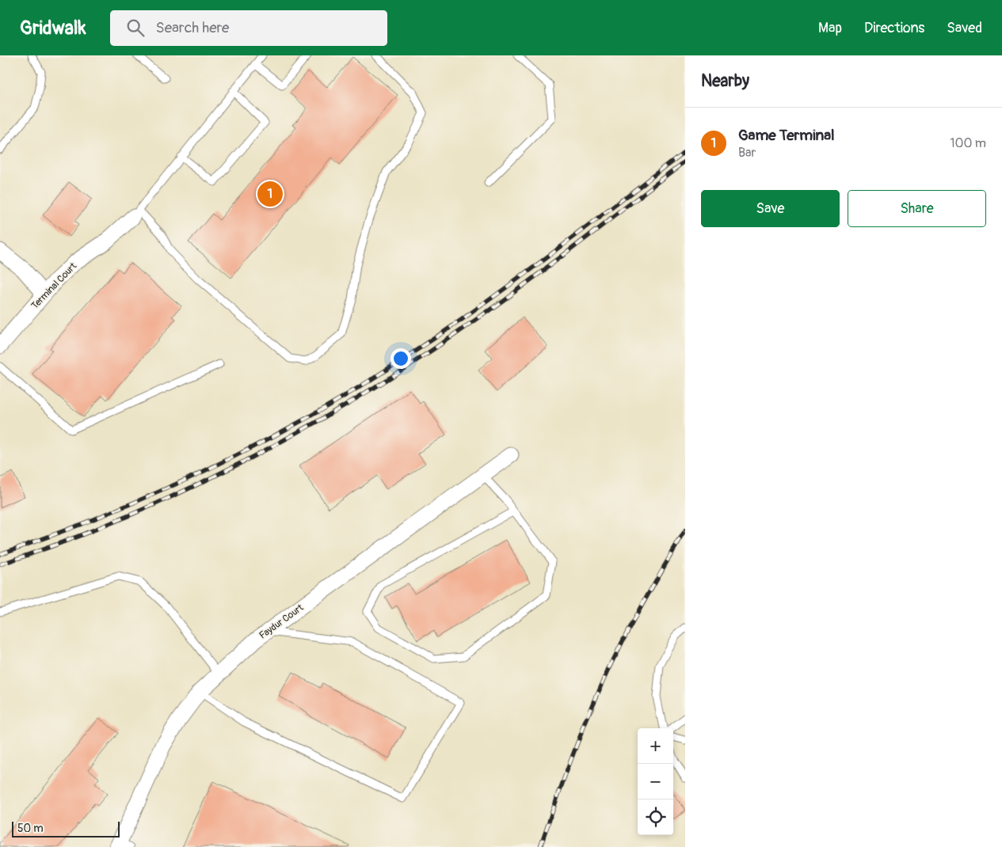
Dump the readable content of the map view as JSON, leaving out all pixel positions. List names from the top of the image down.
{
  "streets": {
    "street": ["Terminal Court", "Faydur Court"]
  },
  "scale_bar": "50 m",
  "page": {
    "header": "Gridwalk",
    "search": "Search here",
    "nav": ["Map", "Directions", "Saved"],
    "heading": "Nearby",
    "list": [
      {
        "mark": "1",
        "name": "Game Terminal",
        "note": "Bar",
        "value": "100 m"
      }
    ],
    "buttons": ["Save", "Share"],
    "pins": "1",
    "map_buttons": ["+", "−"],
    "scale": "50 m"
  }
}
